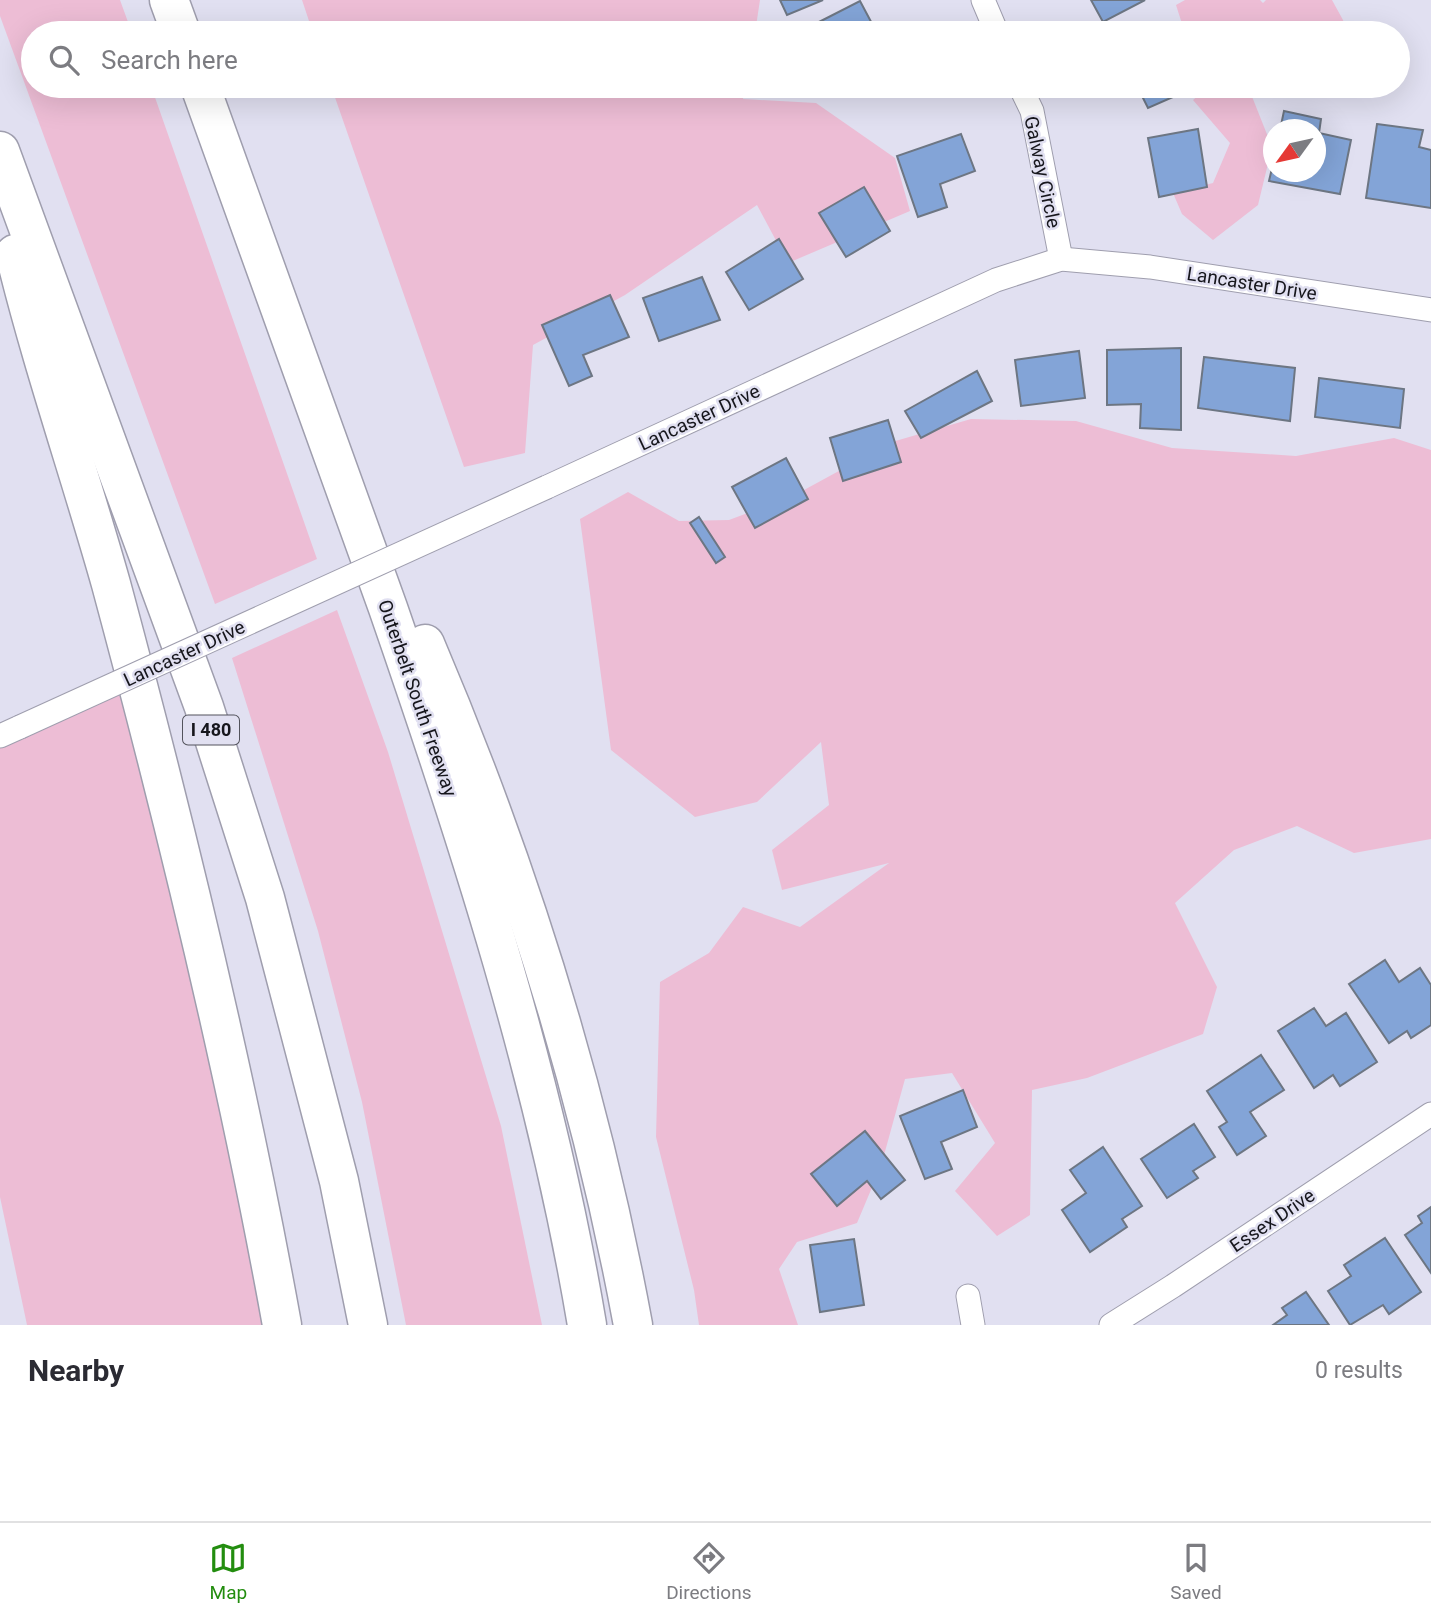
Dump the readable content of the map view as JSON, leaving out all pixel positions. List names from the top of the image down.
{
  "streets": {
    "highway": ["Outerbelt South Freeway", "I 480"],
    "street": ["Galway Circle", "Lancaster Drive", "Essex Drive"]
  },
  "crossings": [
    ["Galway Circle", "Lancaster Drive"]
  ],
  "north": "bottom left",
  "page": {
    "search": "Search here",
    "heading": ["Nearby", "0 results"],
    "nav": ["Map", "Directions", "Saved"]
  }
}
